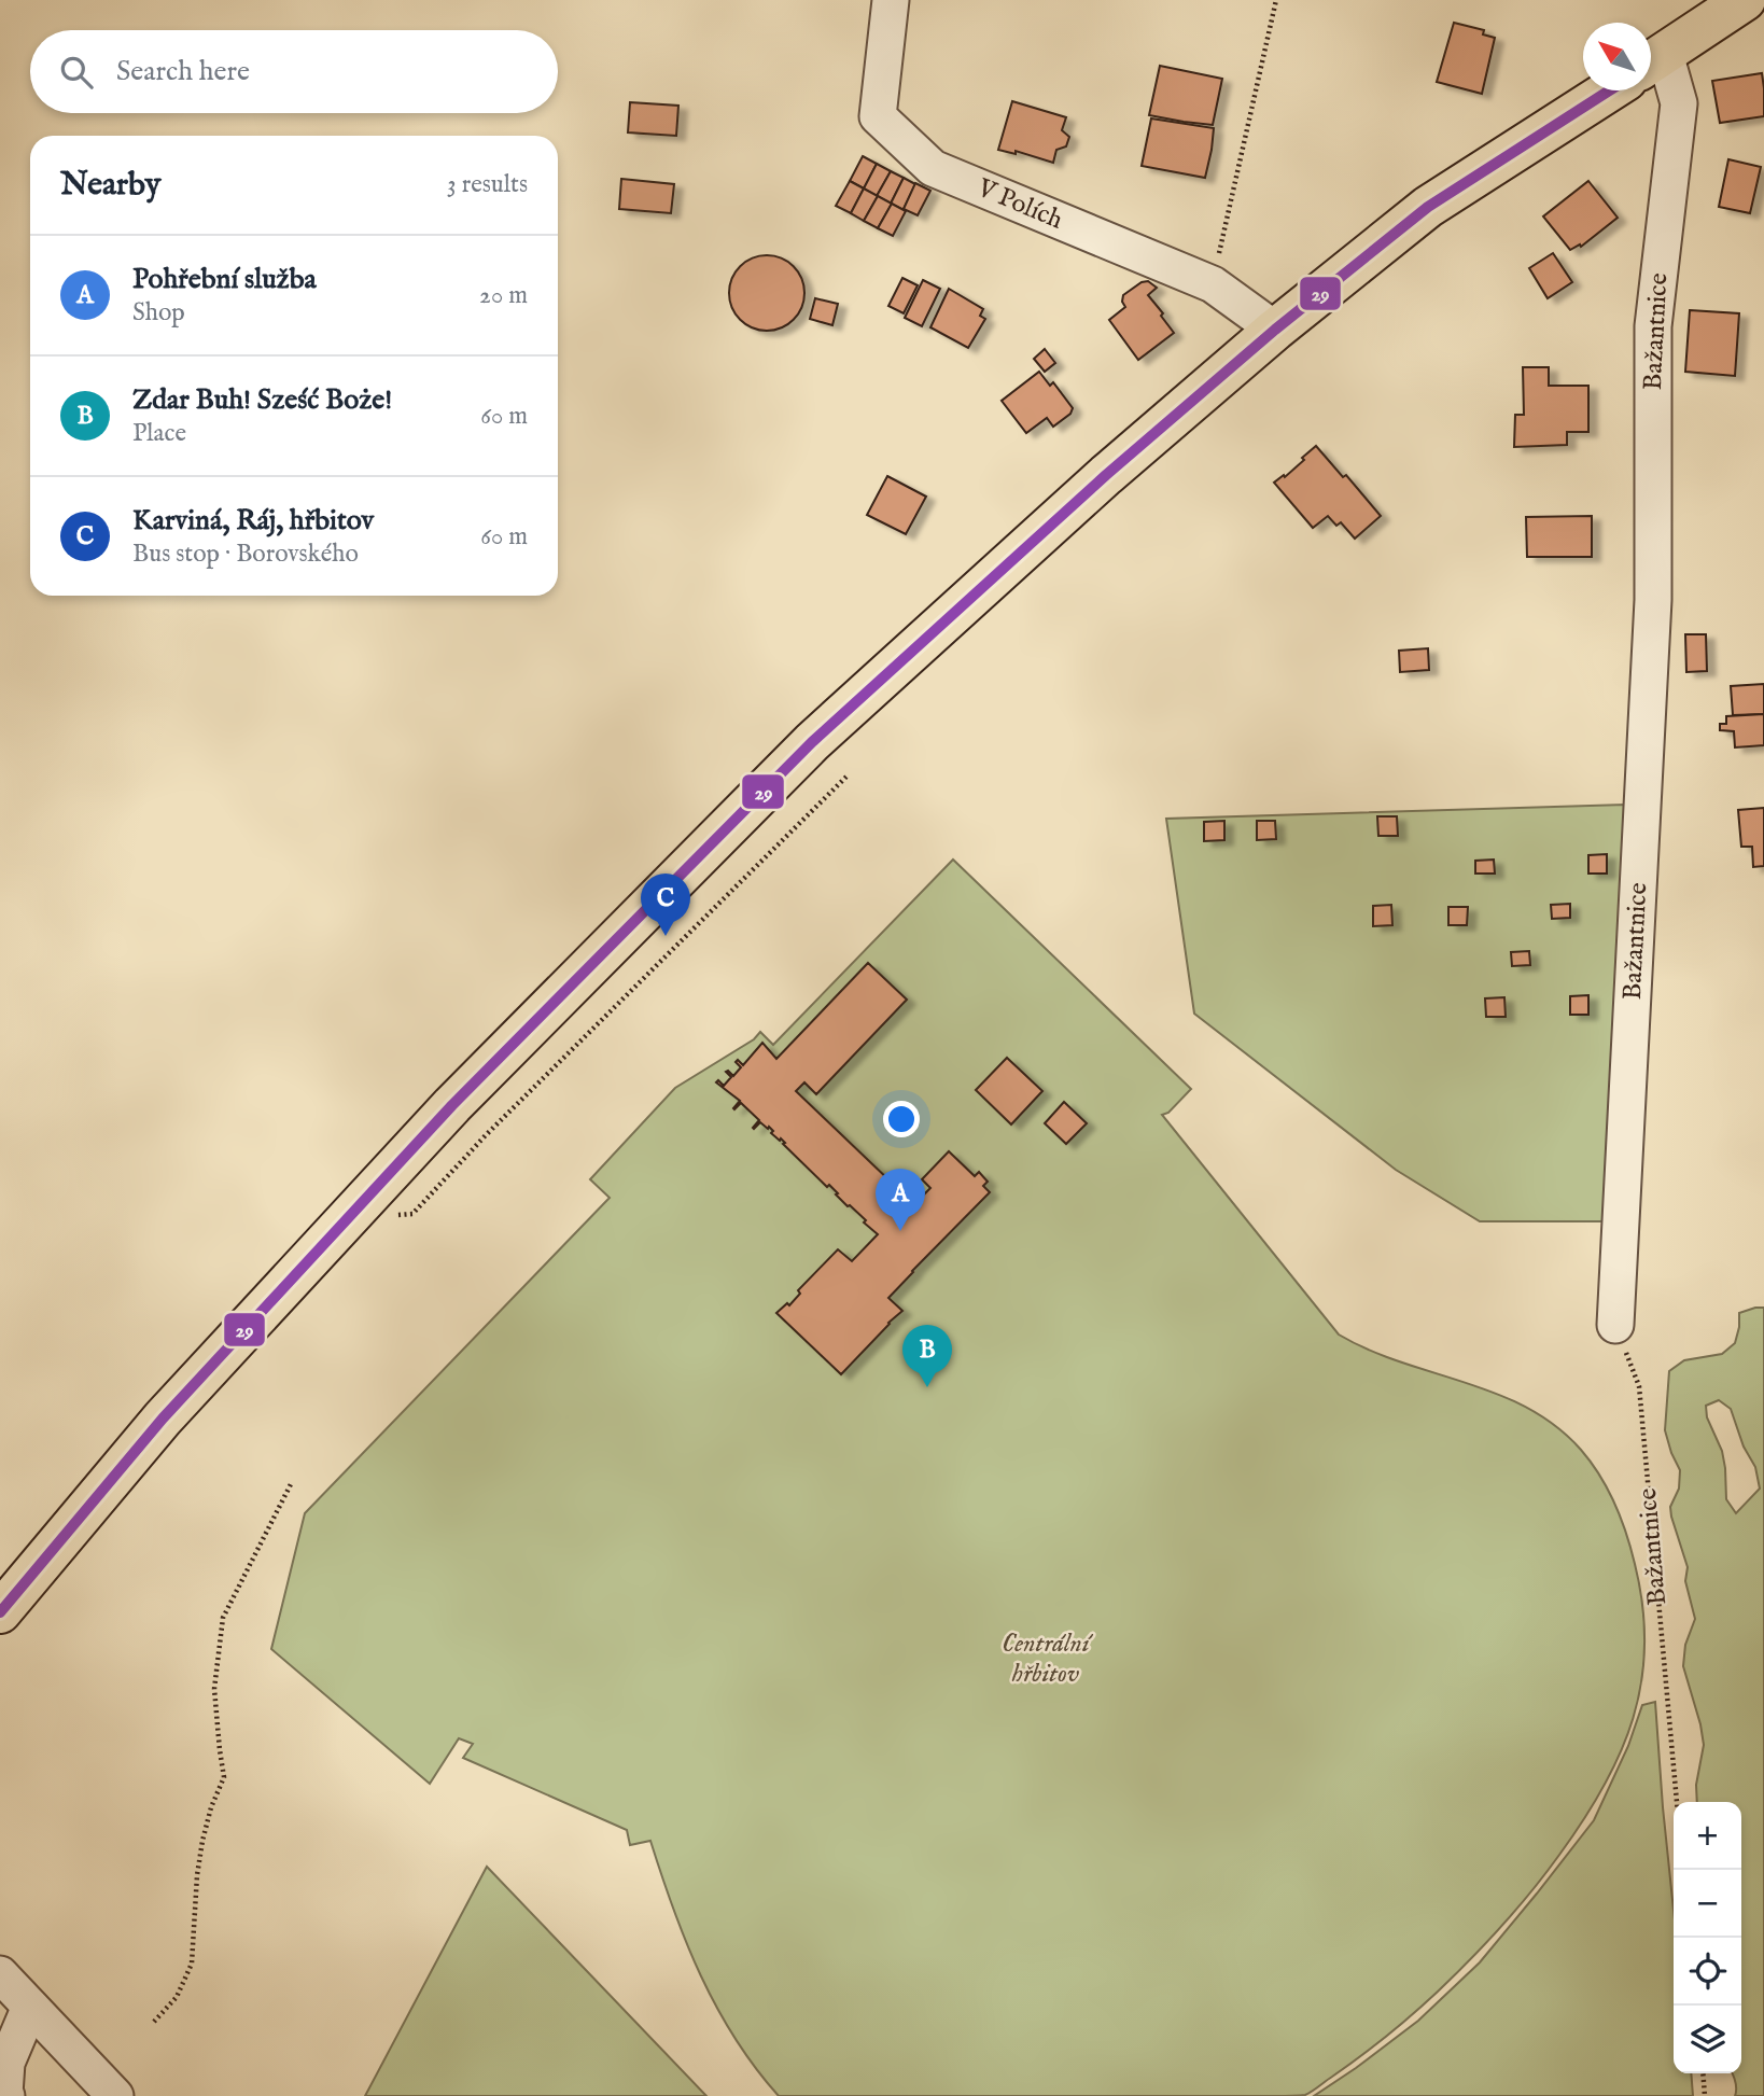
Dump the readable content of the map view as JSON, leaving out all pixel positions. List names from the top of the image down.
{
  "streets": {
    "street": ["V Polích", "Bažantnice"]
  },
  "parks": ["Centrální hřbitov"],
  "lines": ["transit line 29"],
  "north": "top left",
  "page": {
    "search": "Search here",
    "heading": ["Nearby", "3 results"],
    "list": [
      {
        "mark": "A",
        "name": "Pohřební služba",
        "note": "Shop",
        "value": "20 m"
      },
      {
        "mark": "B",
        "name": "Zdar Buh! Sześć Boże!",
        "note": "Place",
        "value": "60 m"
      },
      {
        "mark": "C",
        "name": "Karviná, Ráj, hřbitov",
        "note": "Bus stop · Borovského",
        "value": "60 m"
      }
    ],
    "pins": ["C", "A", "B"],
    "map_buttons": ["+", "−"]
  }
}
